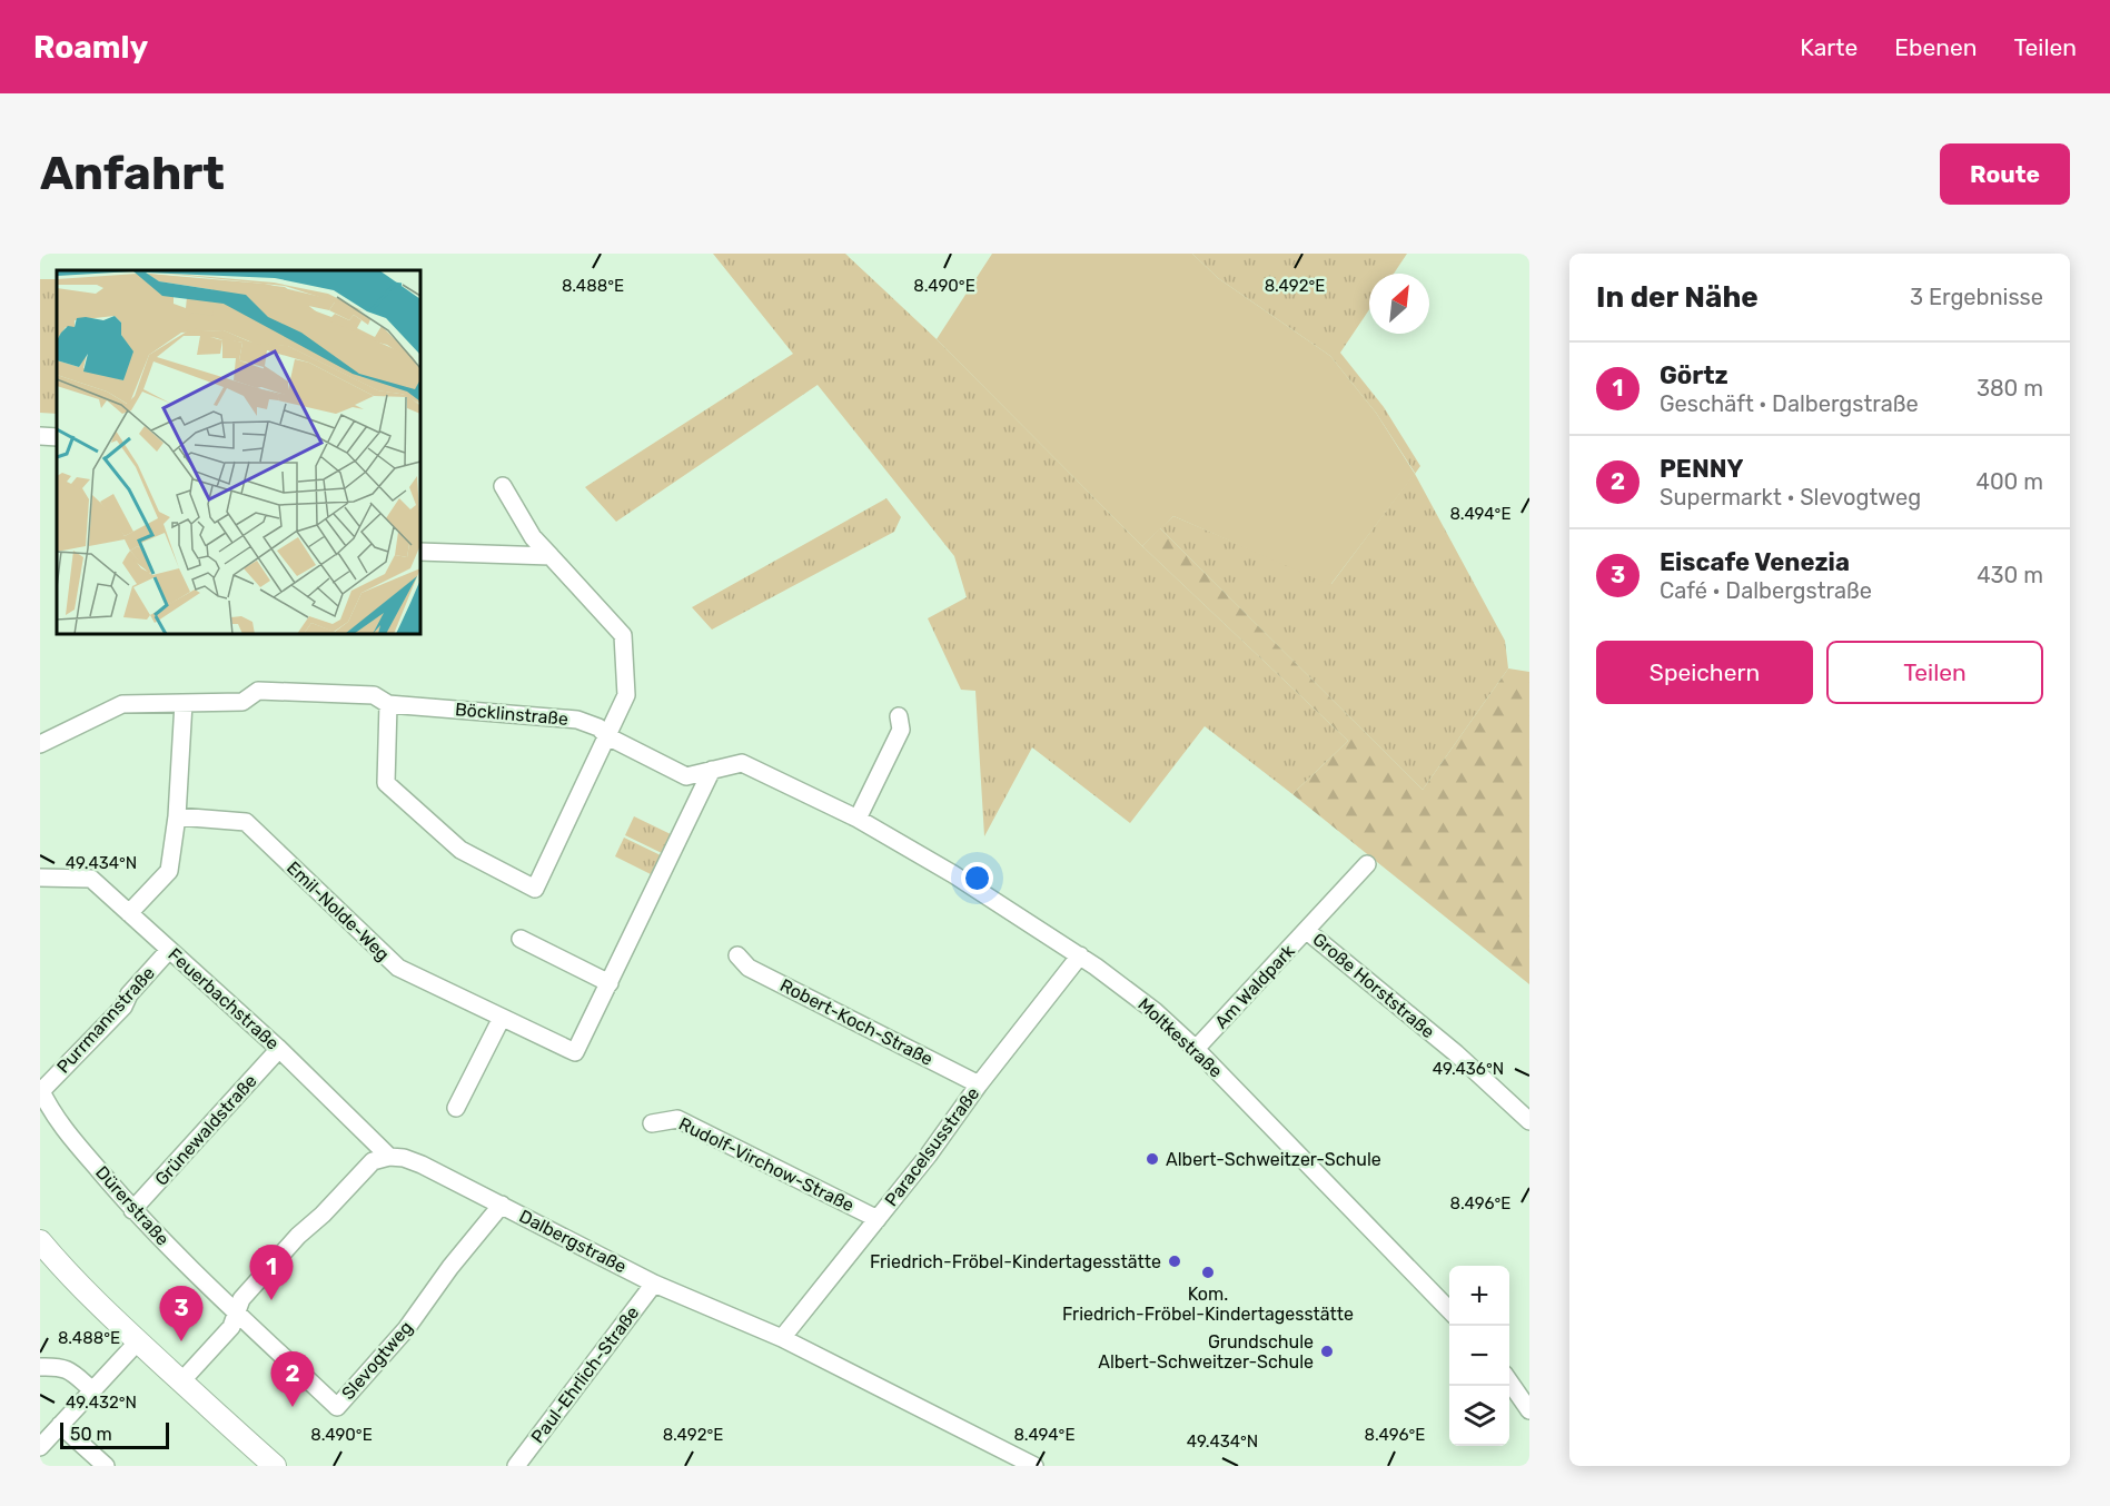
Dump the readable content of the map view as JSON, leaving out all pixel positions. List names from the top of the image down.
{
  "streets": {
    "street": [
      "Böcklinstraße",
      "Emil-Nolde-Weg",
      "Große Horststraße",
      "Am Waldpark",
      "Feuerbachstraße",
      "Purrmannstraße",
      "Robert-Koch-Straße",
      "Moltkestraße",
      "Grünewaldstraße",
      "Paracelsusstraße",
      "Rudolf-Virchow-Straße",
      "Dürerstraße",
      "Dalbergstraße",
      "Slevogtweg",
      "Paul-Ehrlich-Straße"
    ]
  },
  "crossings": [
    ["Böcklinstraße", "Emil-Nolde-Weg"],
    ["Böcklinstraße", "Moltkestraße"],
    ["Große Horststraße", "Am Waldpark"],
    ["Am Waldpark", "Moltkestraße"],
    ["Feuerbachstraße", "Purrmannstraße"],
    ["Feuerbachstraße", "Grünewaldstraße"],
    ["Feuerbachstraße", "Dalbergstraße"],
    ["Purrmannstraße", "Dürerstraße"],
    ["Robert-Koch-Straße", "Paracelsusstraße"],
    ["Moltkestraße", "Paracelsusstraße"],
    ["Grünewaldstraße", "Dürerstraße"],
    ["Paracelsusstraße", "Rudolf-Virchow-Straße"],
    ["Paracelsusstraße", "Dalbergstraße"],
    ["Dürerstraße", "Slevogtweg"],
    ["Dalbergstraße", "Slevogtweg"],
    ["Dalbergstraße", "Paul-Ehrlich-Straße"]
  ],
  "places": [
    "Albert-Schweitzer-Schule",
    "Friedrich-Fröbel-Kindertagesstätte",
    "Kom. Friedrich-Fröbel-Kindertagesstätte",
    "Grundschule Albert-Schweitzer-Schule"
  ],
  "scale_bar": "50 m",
  "north": "top right",
  "page": {
    "header": "Roamly",
    "nav": ["Karte", "Ebenen", "Teilen"],
    "buttons": [
      "Route",
      ["Speichern", "Teilen"]
    ],
    "title": "Anfahrt",
    "heading": ["In der Nähe", "3 Ergebnisse"],
    "list": [
      {
        "mark": "1",
        "name": "Görtz",
        "note": "Geschäft · Dalbergstraße",
        "value": "380 m"
      },
      {
        "mark": "2",
        "name": "PENNY",
        "note": "Supermarkt · Slevogtweg",
        "value": "400 m"
      },
      {
        "mark": "3",
        "name": "Eiscafe Venezia",
        "note": "Café · Dalbergstraße",
        "value": "430 m"
      }
    ],
    "pins": ["1", "3", "2"],
    "map_buttons": ["+", "−"],
    "scale": "50 m"
  },
  "coordinates": [
    "8.488°E",
    "8.490°E",
    "8.492°E",
    "8.494°E",
    "49.434°N",
    "49.436°N",
    "8.496°E",
    "49.432°N"
  ]
}
